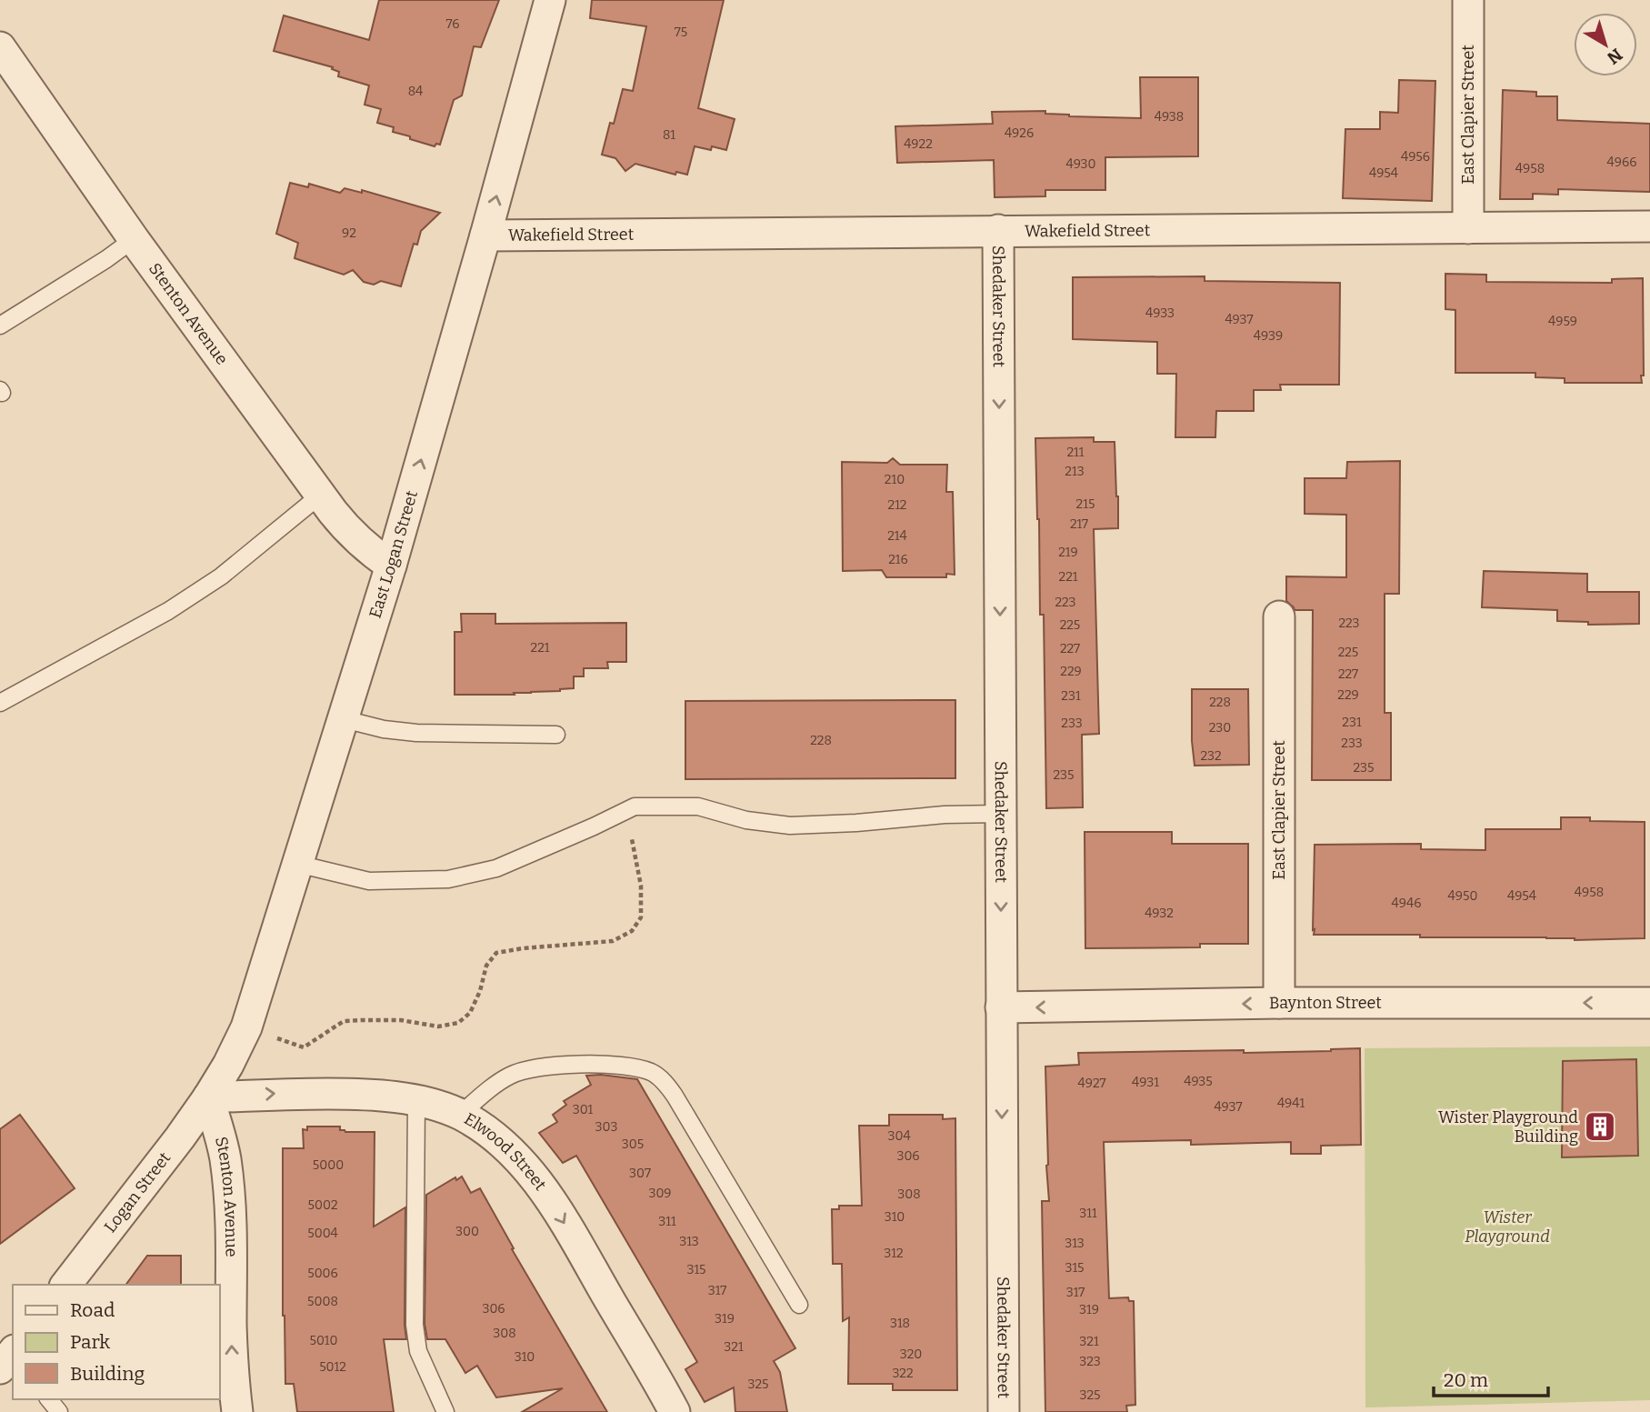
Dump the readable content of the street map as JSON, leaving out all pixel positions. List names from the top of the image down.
{
  "streets": {
    "street": [
      "East Clapier Street",
      "Wakefield Street",
      "Shedaker Street",
      "Stenton Avenue",
      "East Logan Street",
      "Baynton Street",
      "Elwood Street",
      "Logan Street"
    ]
  },
  "crossings": [
    ["East Clapier Street", "Wakefield Street"],
    ["East Clapier Street", "Baynton Street"],
    ["Wakefield Street", "Shedaker Street"],
    ["Wakefield Street", "East Logan Street"],
    ["Shedaker Street", "Baynton Street"],
    ["Stenton Avenue", "East Logan Street"],
    ["Stenton Avenue", "Elwood Street"],
    ["Stenton Avenue", "Logan Street"],
    ["East Logan Street", "Elwood Street"],
    ["East Logan Street", "Logan Street"],
    ["Elwood Street", "Logan Street"]
  ],
  "one_way": [
    "Shedaker Street",
    "East Logan Street",
    "Baynton Street",
    "Elwood Street"
  ],
  "parks": ["Wister Playground"],
  "places": {
    "building": ["Wister Playground Building"]
  },
  "house_numbers": [
    "76",
    "75",
    "84",
    "4938",
    "4926",
    "81",
    "4922",
    "4956",
    "4966",
    "4930",
    "4958",
    "4954",
    "92",
    "4933",
    "4937",
    "4959",
    "4939",
    "211",
    "213",
    "210",
    "215",
    "212",
    "217",
    "214",
    "219",
    "216",
    "221",
    "223",
    "223",
    "225",
    "221",
    "227",
    "225",
    "229",
    "227",
    "229",
    "231",
    "228",
    "231",
    "233",
    "230",
    "228",
    "233",
    "232",
    "235",
    "235",
    "4958",
    "4950",
    "4954",
    "4946",
    "4932",
    "4935",
    "4931",
    "4927",
    "4941",
    "4937",
    "301",
    "303",
    "304",
    "305",
    "306",
    "5000",
    "307",
    "309",
    "308",
    "5002",
    "311",
    "310",
    "311",
    "300",
    "5004",
    "313",
    "313",
    "312",
    "315",
    "315",
    "5006",
    "317",
    "317",
    "5008",
    "306",
    "319",
    "319",
    "318",
    "308",
    "5010",
    "321",
    "321",
    "320",
    "310",
    "323",
    "5012",
    "322",
    "325",
    "325"
  ],
  "legend": ["Road", "Park", "Building"],
  "scale_bar": "20 m",
  "north": "bottom right"
}
